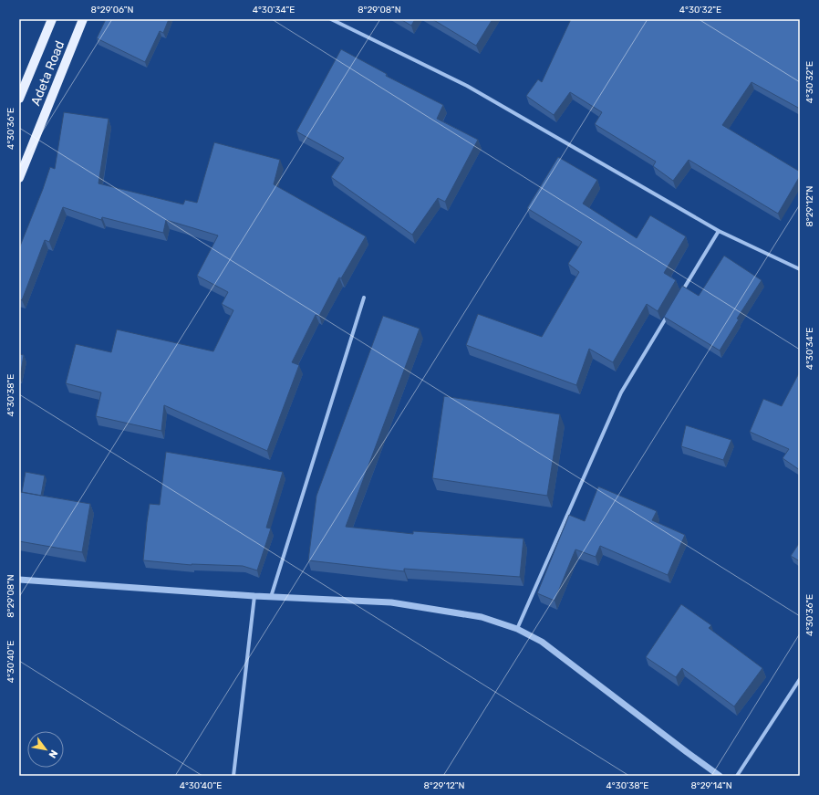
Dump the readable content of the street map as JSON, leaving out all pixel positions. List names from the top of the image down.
{
  "streets": {
    "main road": ["Adeta Road"]
  },
  "north": "bottom right",
  "coordinates": [
    "8°29'06\"N",
    "4°30'34\"E",
    "8°29'08\"N",
    "4°30'32\"E",
    "4°30'36\"E",
    "8°29'12\"N",
    "4°30'38\"E",
    "4°30'40\"E",
    "8°29'14\"N"
  ]
}
